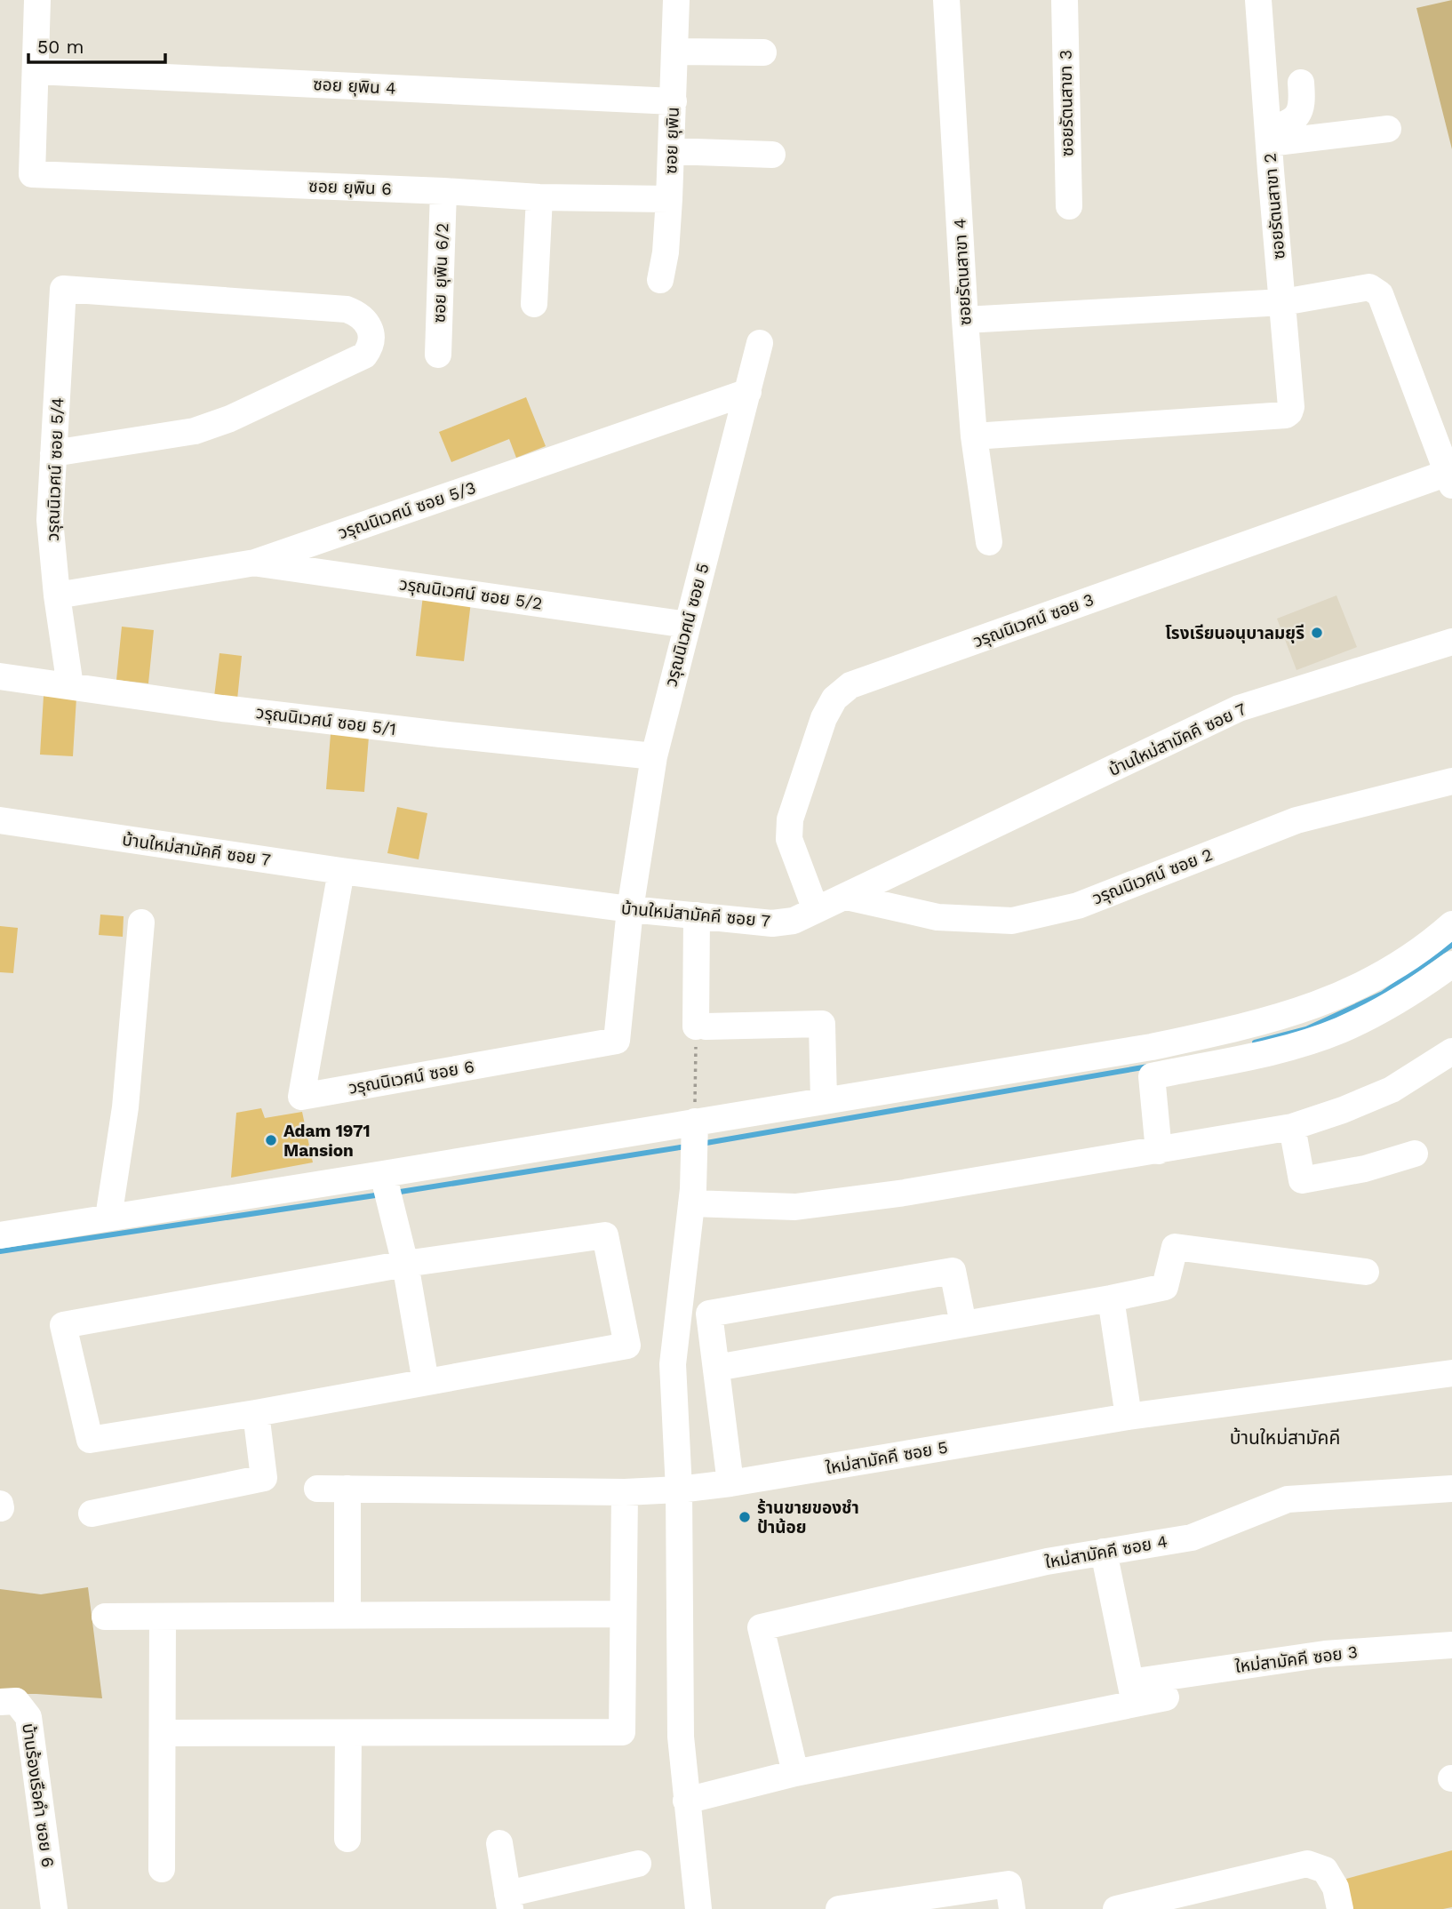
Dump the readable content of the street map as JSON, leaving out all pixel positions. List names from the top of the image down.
{
  "streets": {
    "street": [
      "ซอย ยุพิน 4",
      "ซอยรัตนสาขา 3",
      "ซอย ยุพิน",
      "ซอย ยุพิน 6",
      "ซอยรัตนสาขา 2",
      "ซอยรัตนสาขา 4",
      "ซอย ยุพิน 6/2",
      "วรุณนิเวศน์ ซอย 5/4",
      "วรุณนิเวศน์ ซอย 5/3",
      "วรุณนิเวศน์ ซอย 5/2",
      "วรุณนิเวศน์ ซอย 3",
      "วรุณนิเวศน์ ซอย 5",
      "วรุณนิเวศน์ ซอย 5/1",
      "บ้านใหม่สามัคคี ซอย 7",
      "วรุณนิเวศน์ ซอย 2",
      "วรุณนิเวศน์ ซอย 6",
      "ใหม่สามัคคี ซอย 5",
      "ใหม่สามัคคี ซอย 4",
      "ใหม่สามัคคี ซอย 3",
      "บ้านร้องเรือคำ ซอย 6"
    ]
  },
  "crossings": [
    ["ซอย ยุพิน 4", "ซอย ยุพิน"],
    ["ซอย ยุพิน 4", "ซอย ยุพิน 6"],
    ["ซอย ยุพิน", "ซอย ยุพิน 6"],
    ["ซอย ยุพิน 6", "ซอย ยุพิน 6/2"],
    ["ซอยรัตนสาขา 2", "ซอยรัตนสาขา 4"],
    ["วรุณนิเวศน์ ซอย 5/4", "วรุณนิเวศน์ ซอย 5/3"],
    ["วรุณนิเวศน์ ซอย 5/4", "วรุณนิเวศน์ ซอย 5/1"],
    ["วรุณนิเวศน์ ซอย 5/3", "วรุณนิเวศน์ ซอย 5/2"],
    ["วรุณนิเวศน์ ซอย 5/3", "วรุณนิเวศน์ ซอย 5"],
    ["วรุณนิเวศน์ ซอย 5/2", "วรุณนิเวศน์ ซอย 5"],
    ["วรุณนิเวศน์ ซอย 3", "บ้านใหม่สามัคคี ซอย 7"],
    ["วรุณนิเวศน์ ซอย 5", "วรุณนิเวศน์ ซอย 5/1"],
    ["วรุณนิเวศน์ ซอย 5", "บ้านใหม่สามัคคี ซอย 7"],
    ["วรุณนิเวศน์ ซอย 5", "วรุณนิเวศน์ ซอย 6"],
    ["บ้านใหม่สามัคคี ซอย 7", "วรุณนิเวศน์ ซอย 2"],
    ["บ้านใหม่สามัคคี ซอย 7", "วรุณนิเวศน์ ซอย 6"]
  ],
  "districts": ["บ้านใหม่สามัคคี"],
  "places": ["โรงเรียนอนุบาลมยุรี", "Adam 1971 Mansion", "ร้านขายของชำ ป้าน้อย"],
  "scale_bar": "50 m"
}
